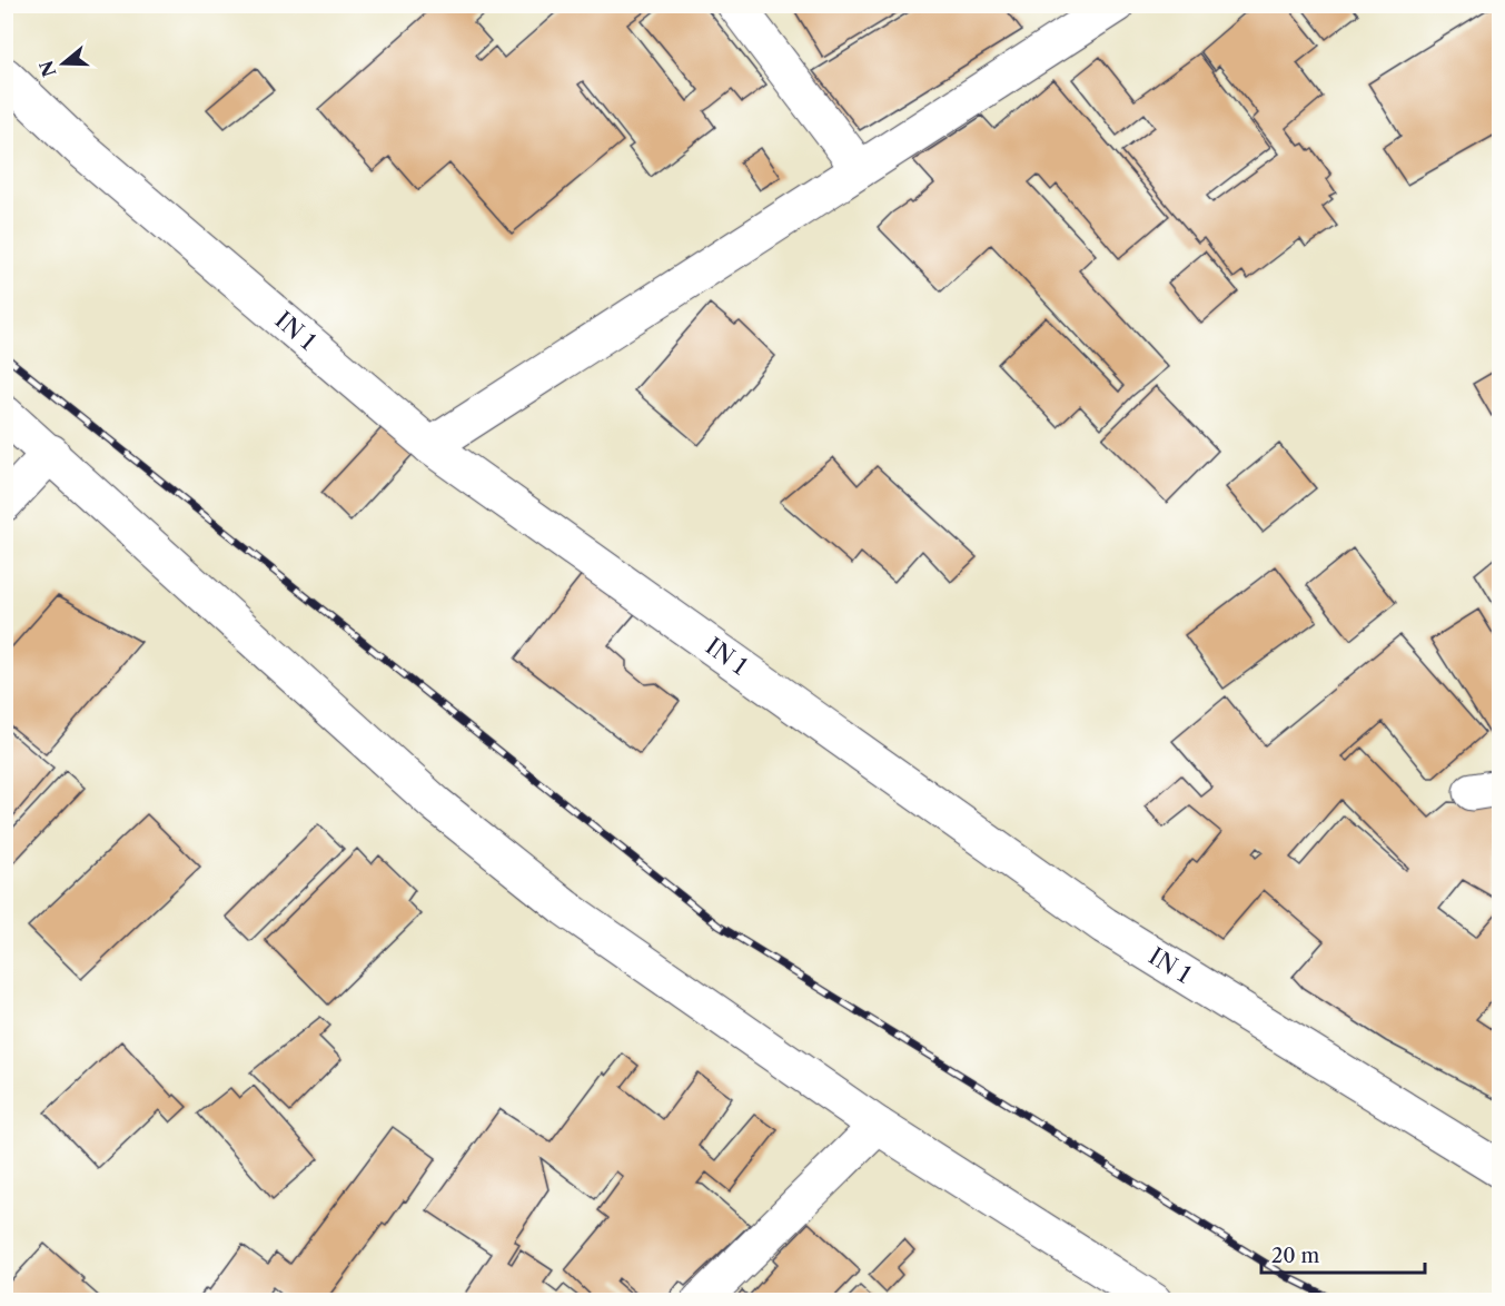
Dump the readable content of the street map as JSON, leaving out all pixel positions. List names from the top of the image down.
{
  "streets": {
    "street": ["IN 1"]
  },
  "scale_bar": "20 m",
  "north": "left"
}
